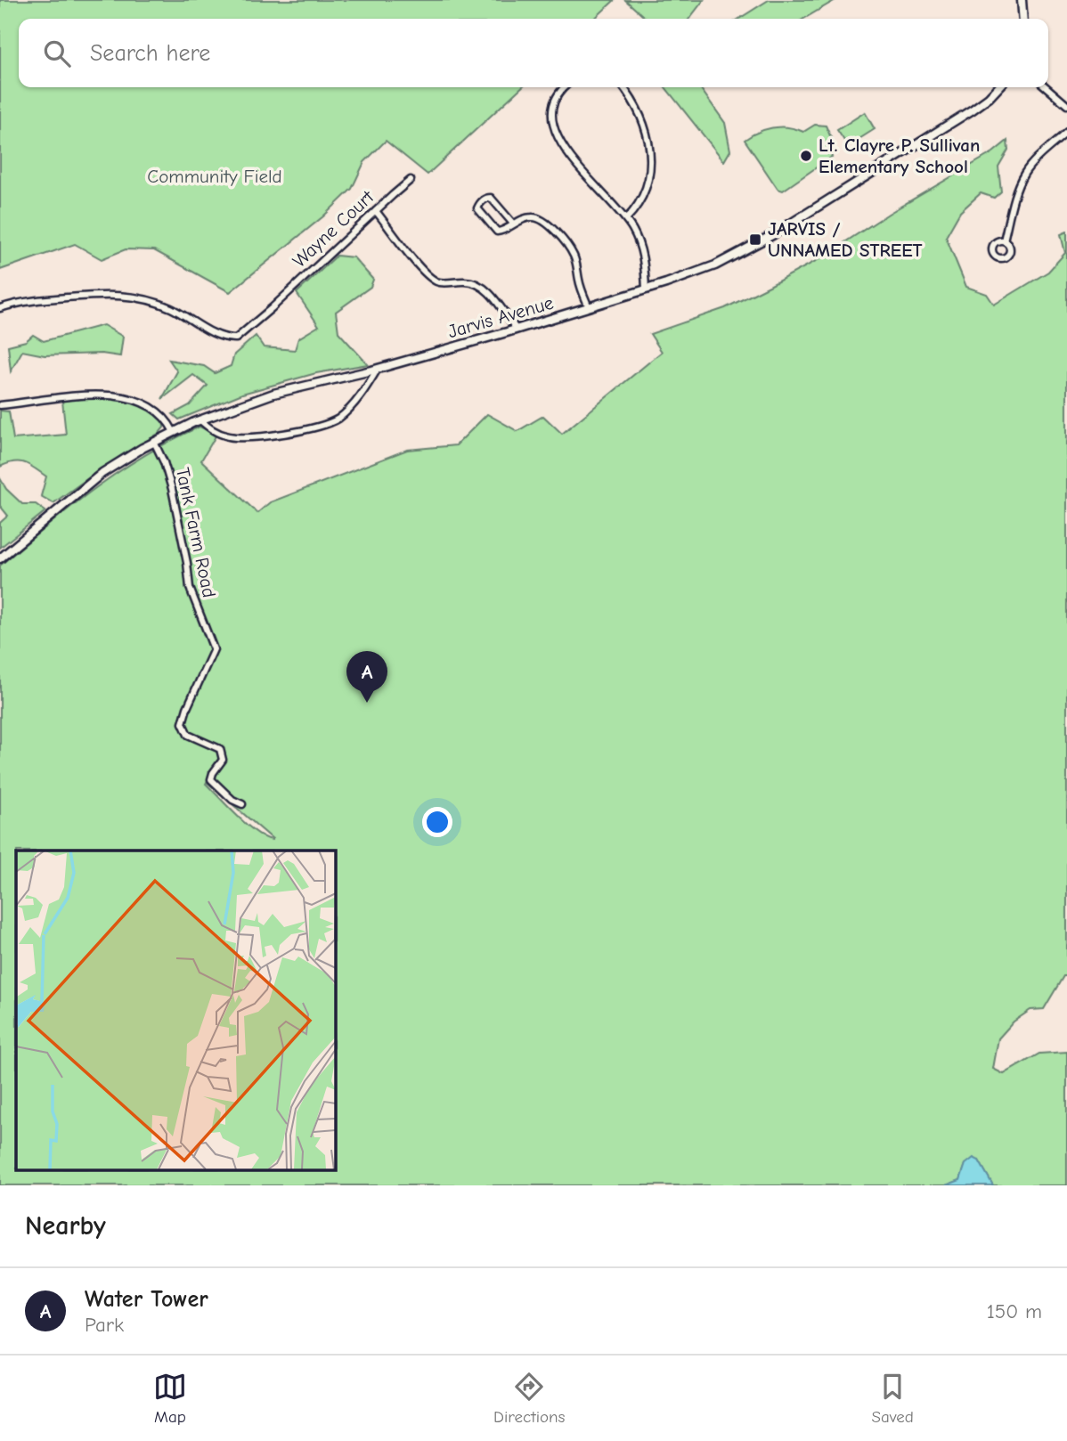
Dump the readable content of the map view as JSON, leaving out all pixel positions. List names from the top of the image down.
{
  "streets": {
    "street": ["Wayne Court", "Jarvis Avenue", "Tank Farm Road"]
  },
  "crossings": [
    ["Jarvis Avenue", "Tank Farm Road"]
  ],
  "parks": ["Community Field"],
  "places": {
    "other": ["Lt. Clayre P. Sullivan Elementary School"],
    "transit": ["JARVIS / UNNAMED STREET"]
  },
  "page": {
    "search": "Search here",
    "pins": "A",
    "heading": "Nearby",
    "list": [
      {
        "mark": "A",
        "name": "Water Tower",
        "note": "Park",
        "value": "150 m"
      }
    ],
    "nav": ["Map", "Directions", "Saved"]
  }
}
